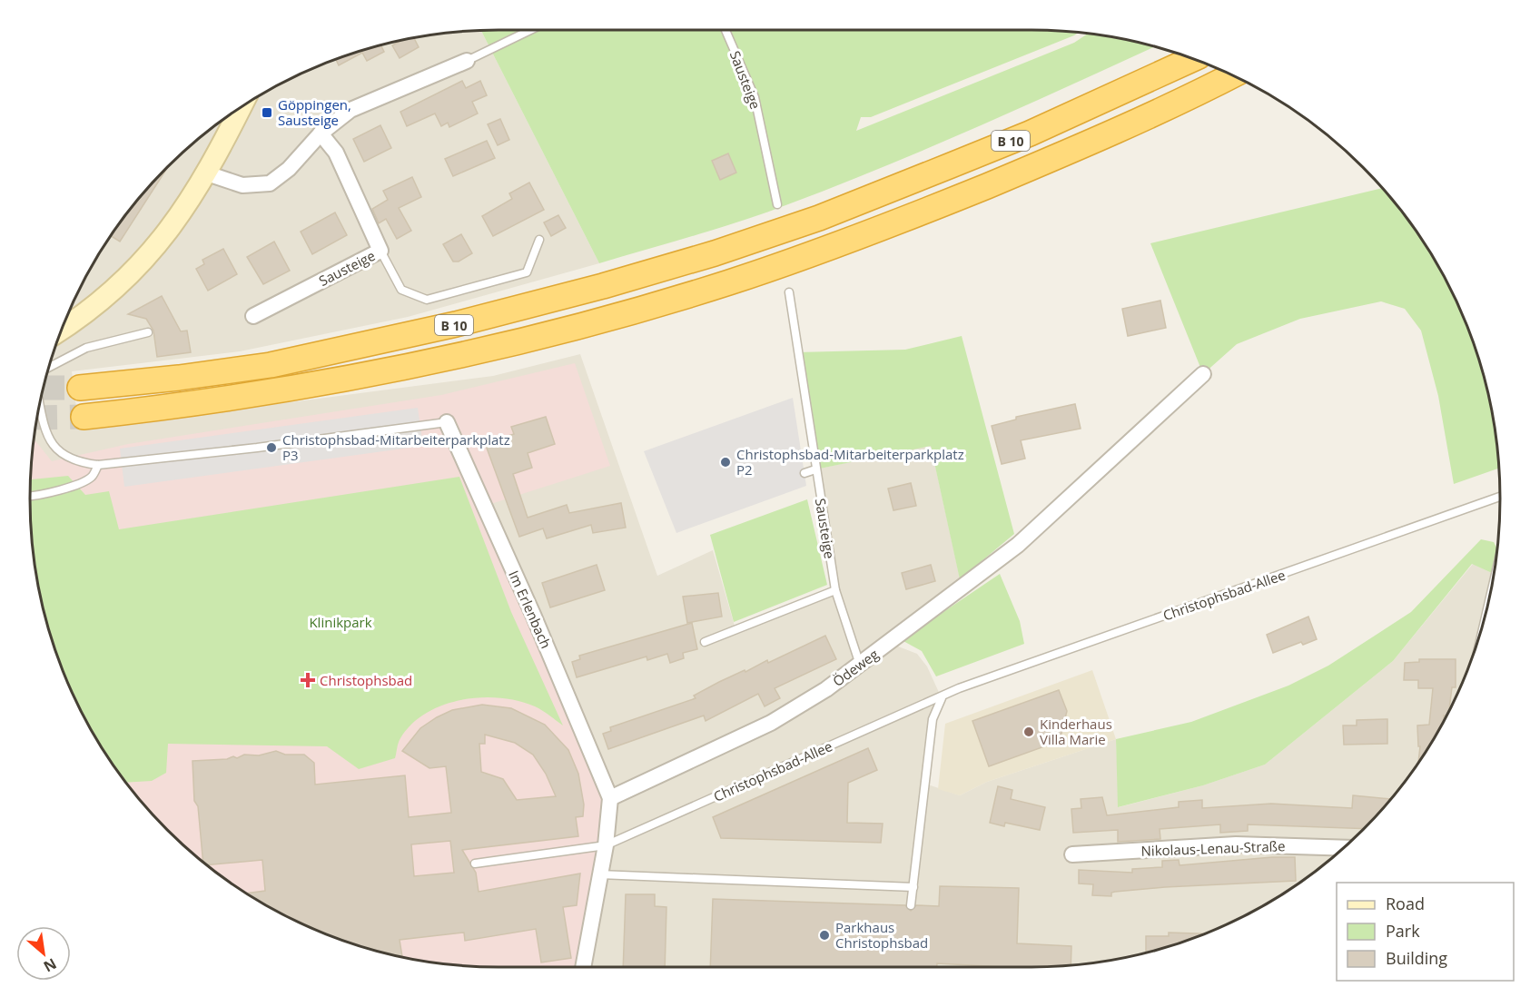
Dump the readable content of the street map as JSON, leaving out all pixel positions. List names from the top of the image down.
{
  "streets": {
    "highway": ["B 10"],
    "street": [
      "Sausteige",
      "Im Erlenbach",
      "Ödeweg",
      "Nikolaus-Lenau-Straße"
    ],
    "lane": ["Christophsbad-Allee"]
  },
  "crossings": [
    ["Sausteige", "Ödeweg"],
    ["Im Erlenbach", "Ödeweg"]
  ],
  "parks": ["Klinikpark"],
  "places": {
    "transit": ["Göppingen, Sausteige"],
    "other": [
      "Christophsbad-Mitarbeiterparkplatz P3",
      "Christophsbad-Mitarbeiterparkplatz P2",
      "Kinderhaus Villa Marie",
      "Parkhaus Christophsbad"
    ],
    "health": ["Christophsbad"]
  },
  "legend": ["Road", "Park", "Building"],
  "north": "bottom right"
}
